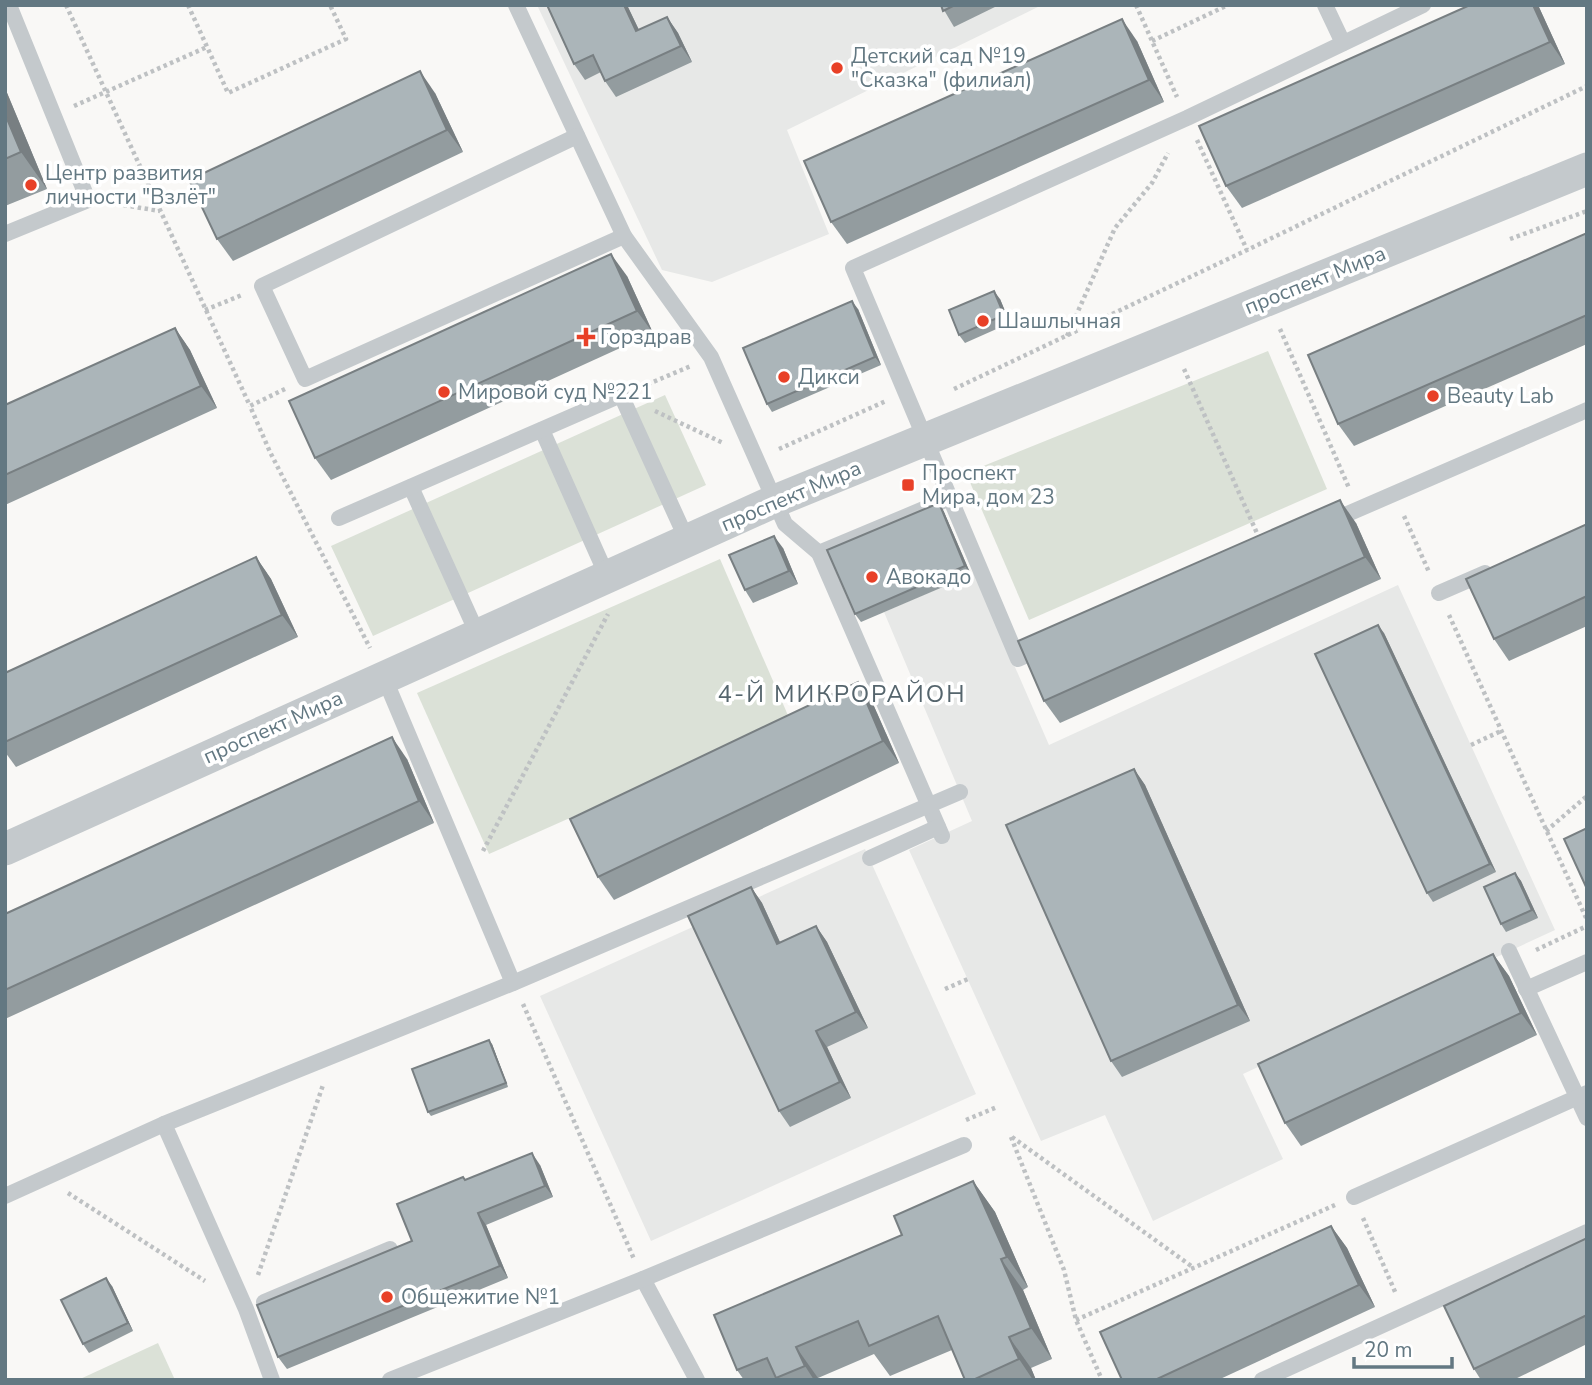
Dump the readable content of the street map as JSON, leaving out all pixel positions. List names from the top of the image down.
{
  "streets": {
    "street": ["проспект Мира"]
  },
  "districts": ["4-Й МИКРОРАЙОН"],
  "places": {
    "other": [
      "Детский сад №19 \"Сказка\" (филиал)",
      "Центр развития личности \"Взлёт\"",
      "Шашлычная",
      "Дикси",
      "Мировой суд №221",
      "Beauty Lab",
      "Авокадо",
      "Общежитие №1"
    ],
    "health": ["Горздрав"],
    "transit": ["Проспект Мира, дом 23"]
  },
  "scale_bar": "20 m"
}
